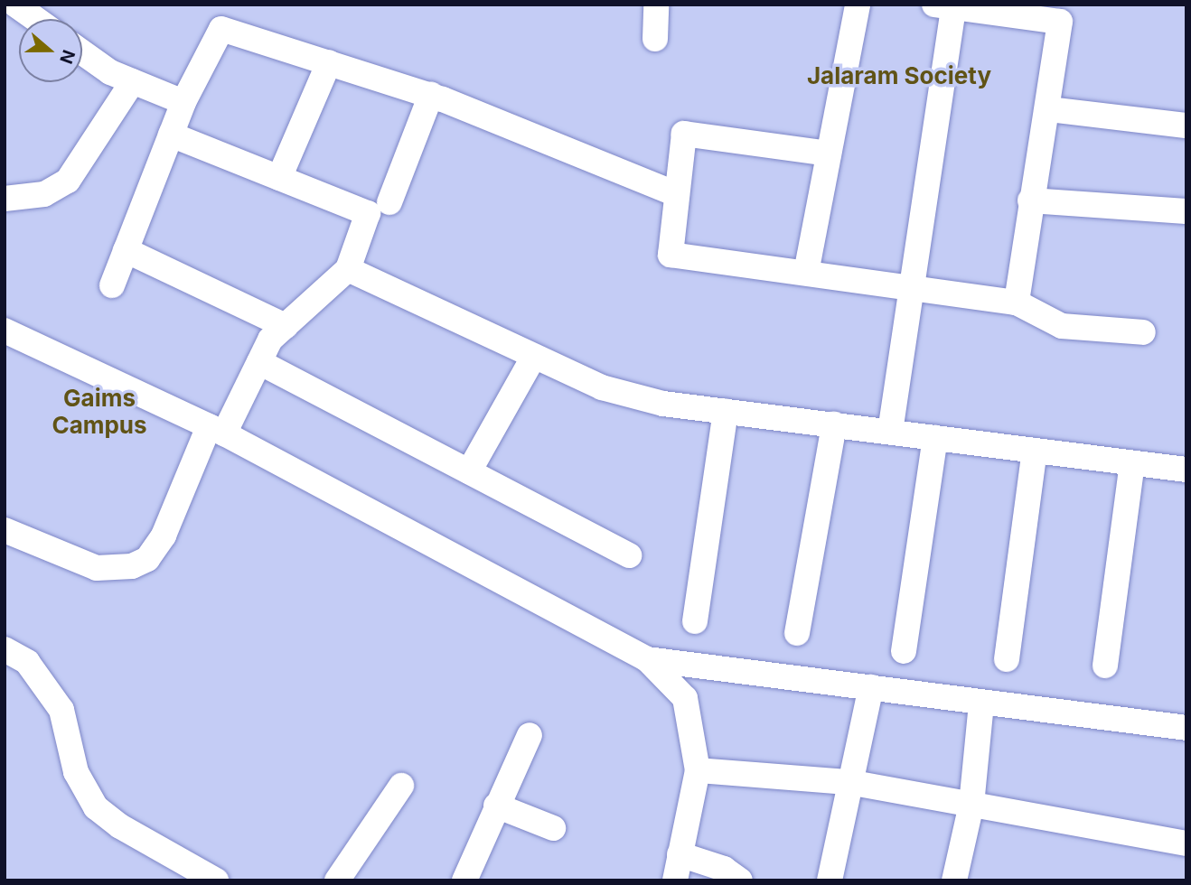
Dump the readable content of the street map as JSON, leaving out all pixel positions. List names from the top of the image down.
{
  "districts": ["Jalaram Society", "Gaims Campus"],
  "north": "right"
}
